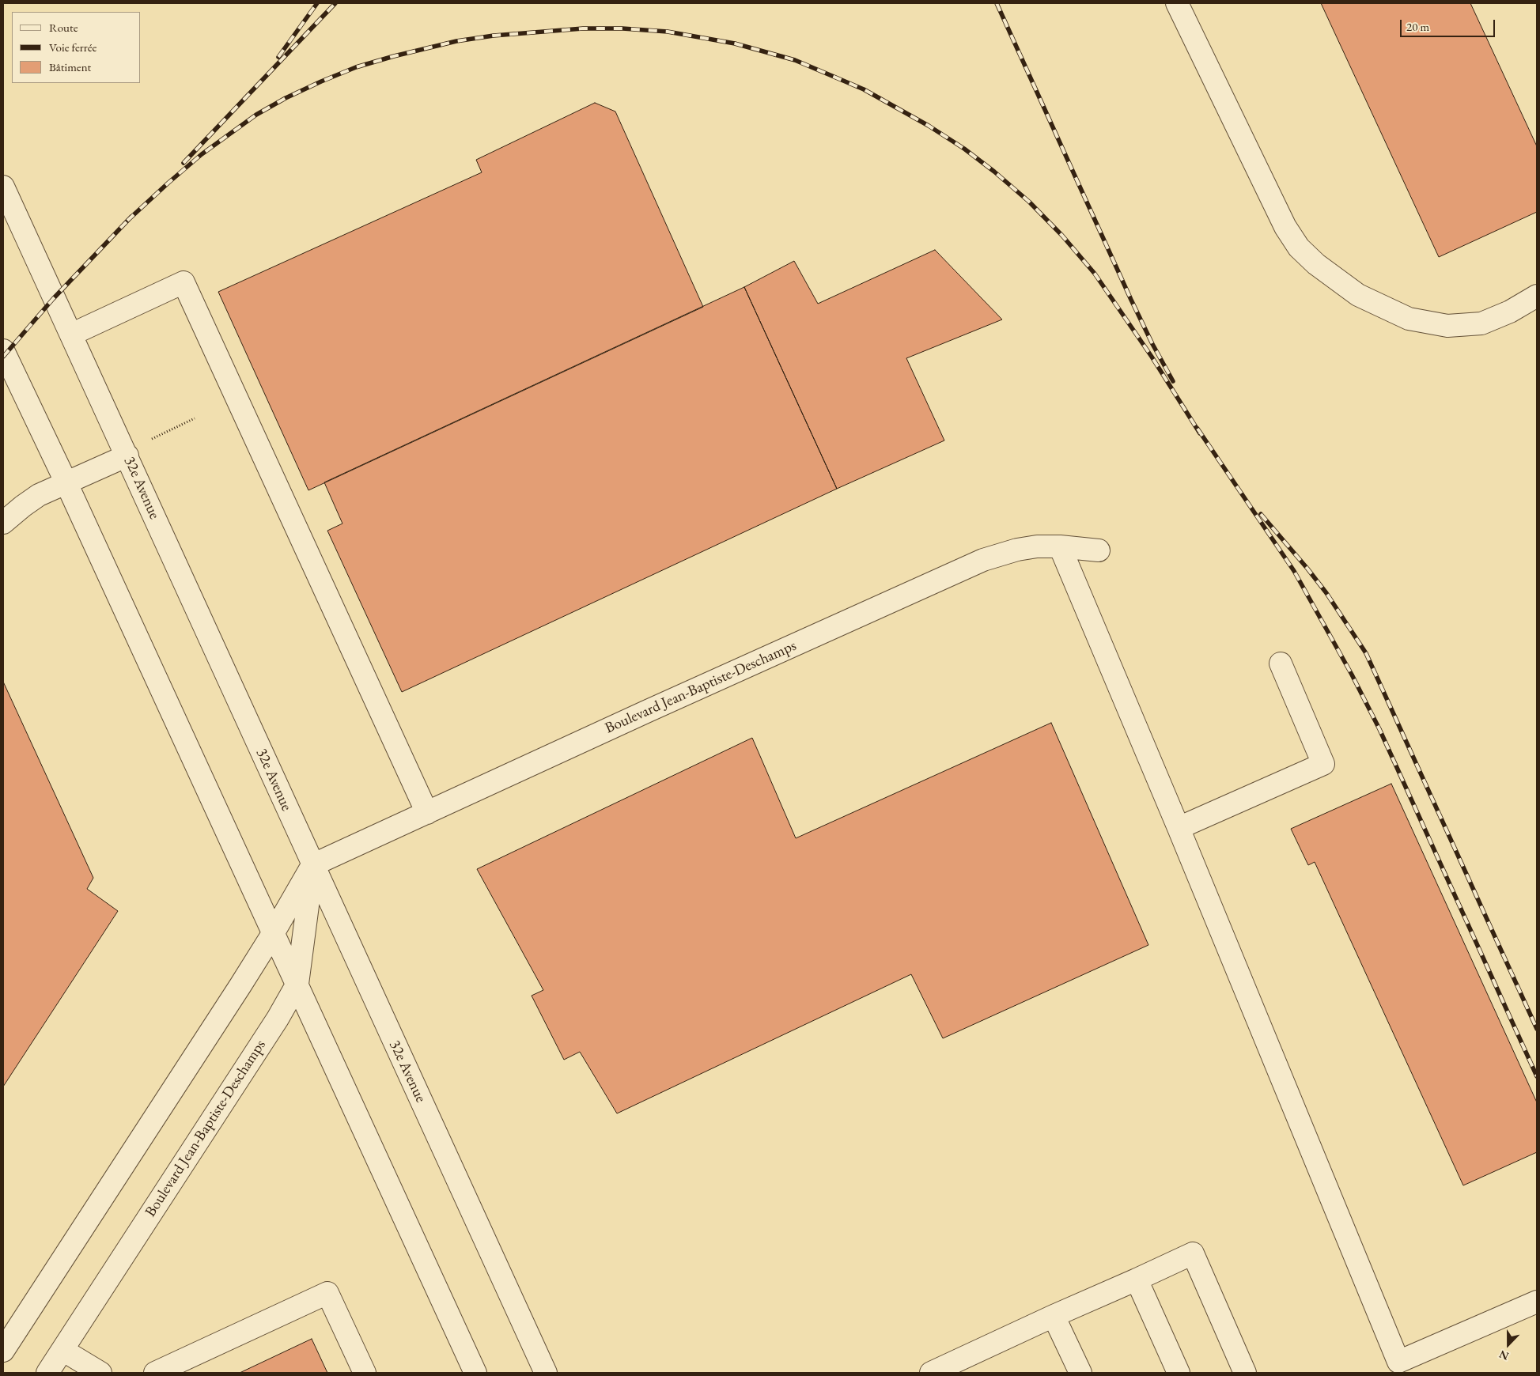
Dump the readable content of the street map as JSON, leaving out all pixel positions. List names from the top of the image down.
{
  "streets": {
    "street": ["32e Avenue", "Boulevard Jean-Baptiste-Deschamps"]
  },
  "crossings": [
    ["32e Avenue", "Boulevard Jean-Baptiste-Deschamps"]
  ],
  "legend": ["Route", "Voie ferrée", "Bâtiment"],
  "scale_bar": "20 m",
  "north": "bottom"
}
